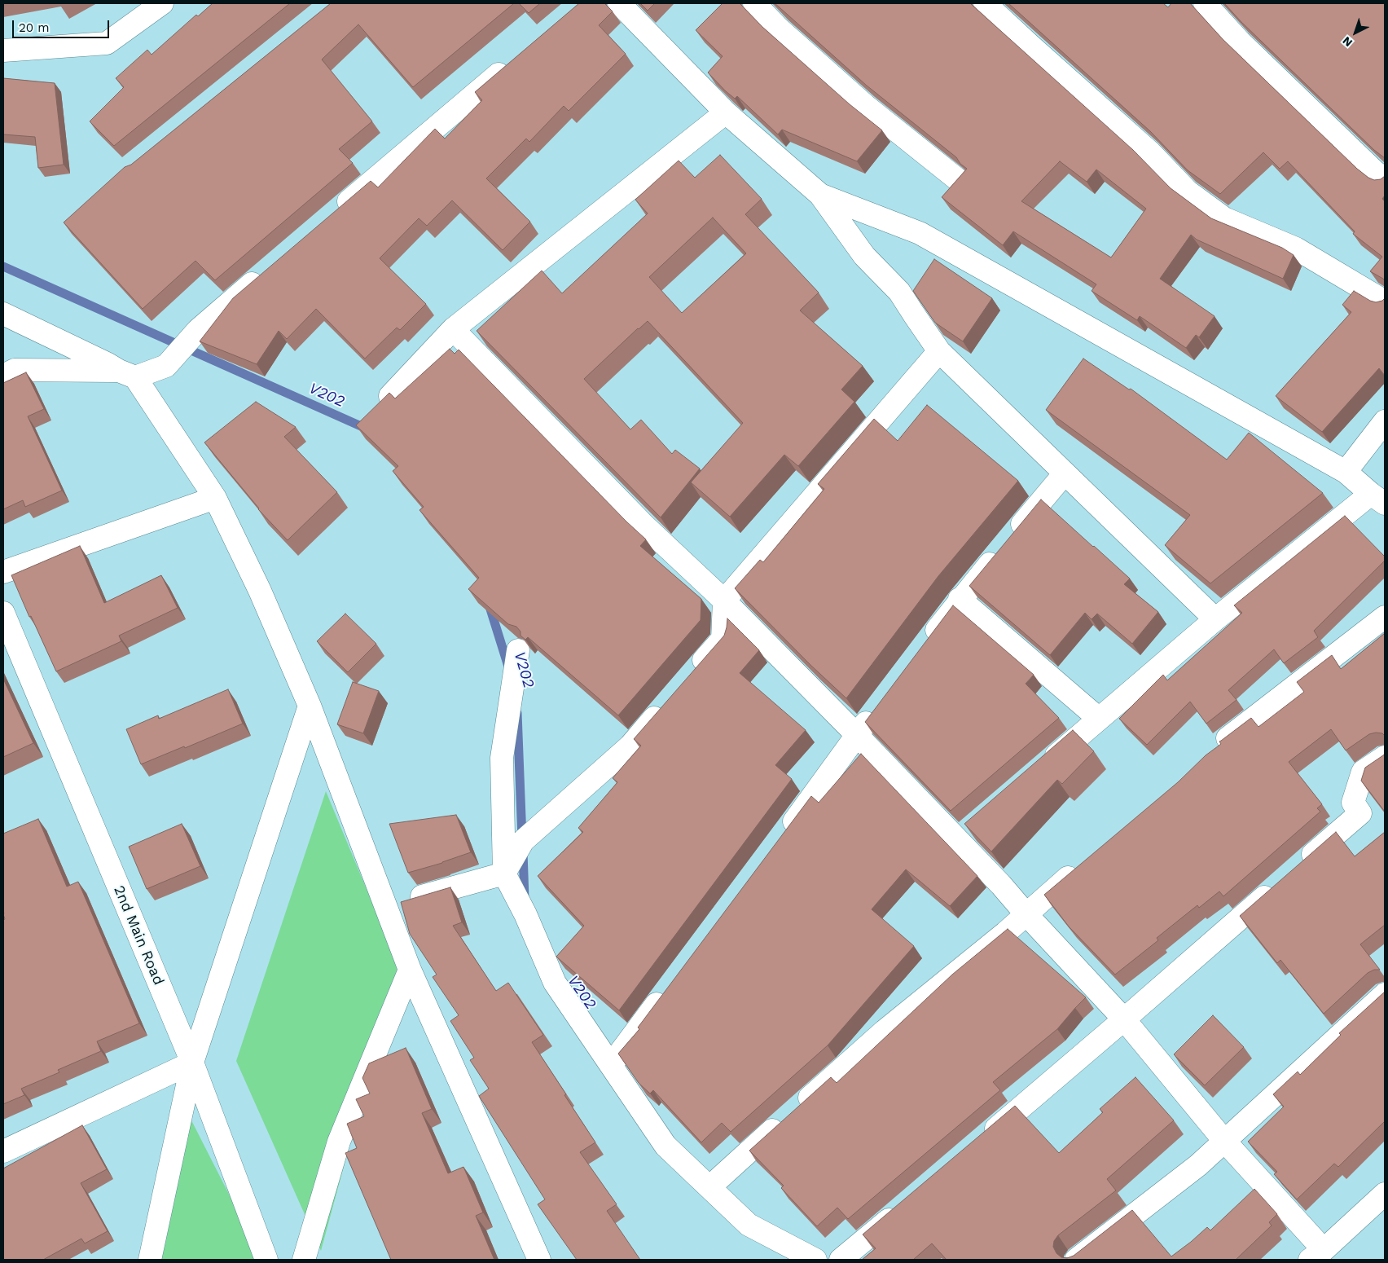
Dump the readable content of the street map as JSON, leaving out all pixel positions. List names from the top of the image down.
{
  "streets": {
    "street": ["2nd Main Road"]
  },
  "water": ["V202"],
  "scale_bar": "20 m",
  "north": "bottom left"
}
